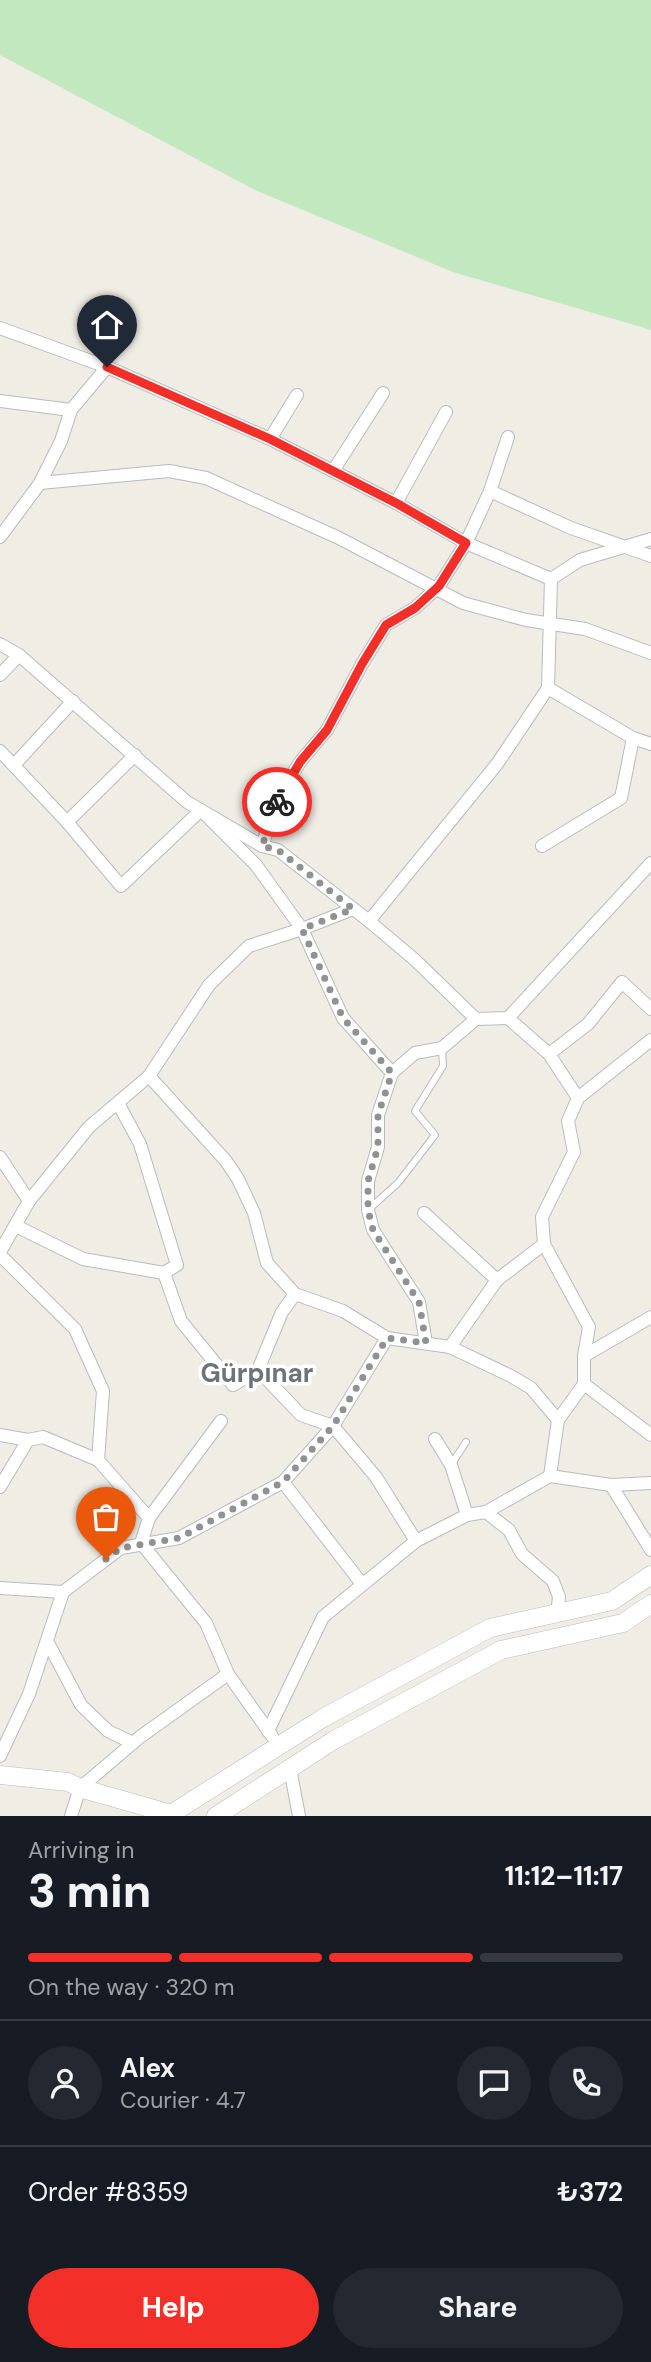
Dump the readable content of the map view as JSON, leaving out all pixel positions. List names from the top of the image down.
{
  "districts": ["Gürpınar"],
  "page": {
    "heading": ["3 min", "Arriving in", "11:12–11:17"],
    "panel": [
      "Alex",
      "Courier · 4.7",
      "Order #8359",
      "₺372"
    ],
    "bar": "On the way · 320 m",
    "buttons": ["Help", "Share"]
  }
}
